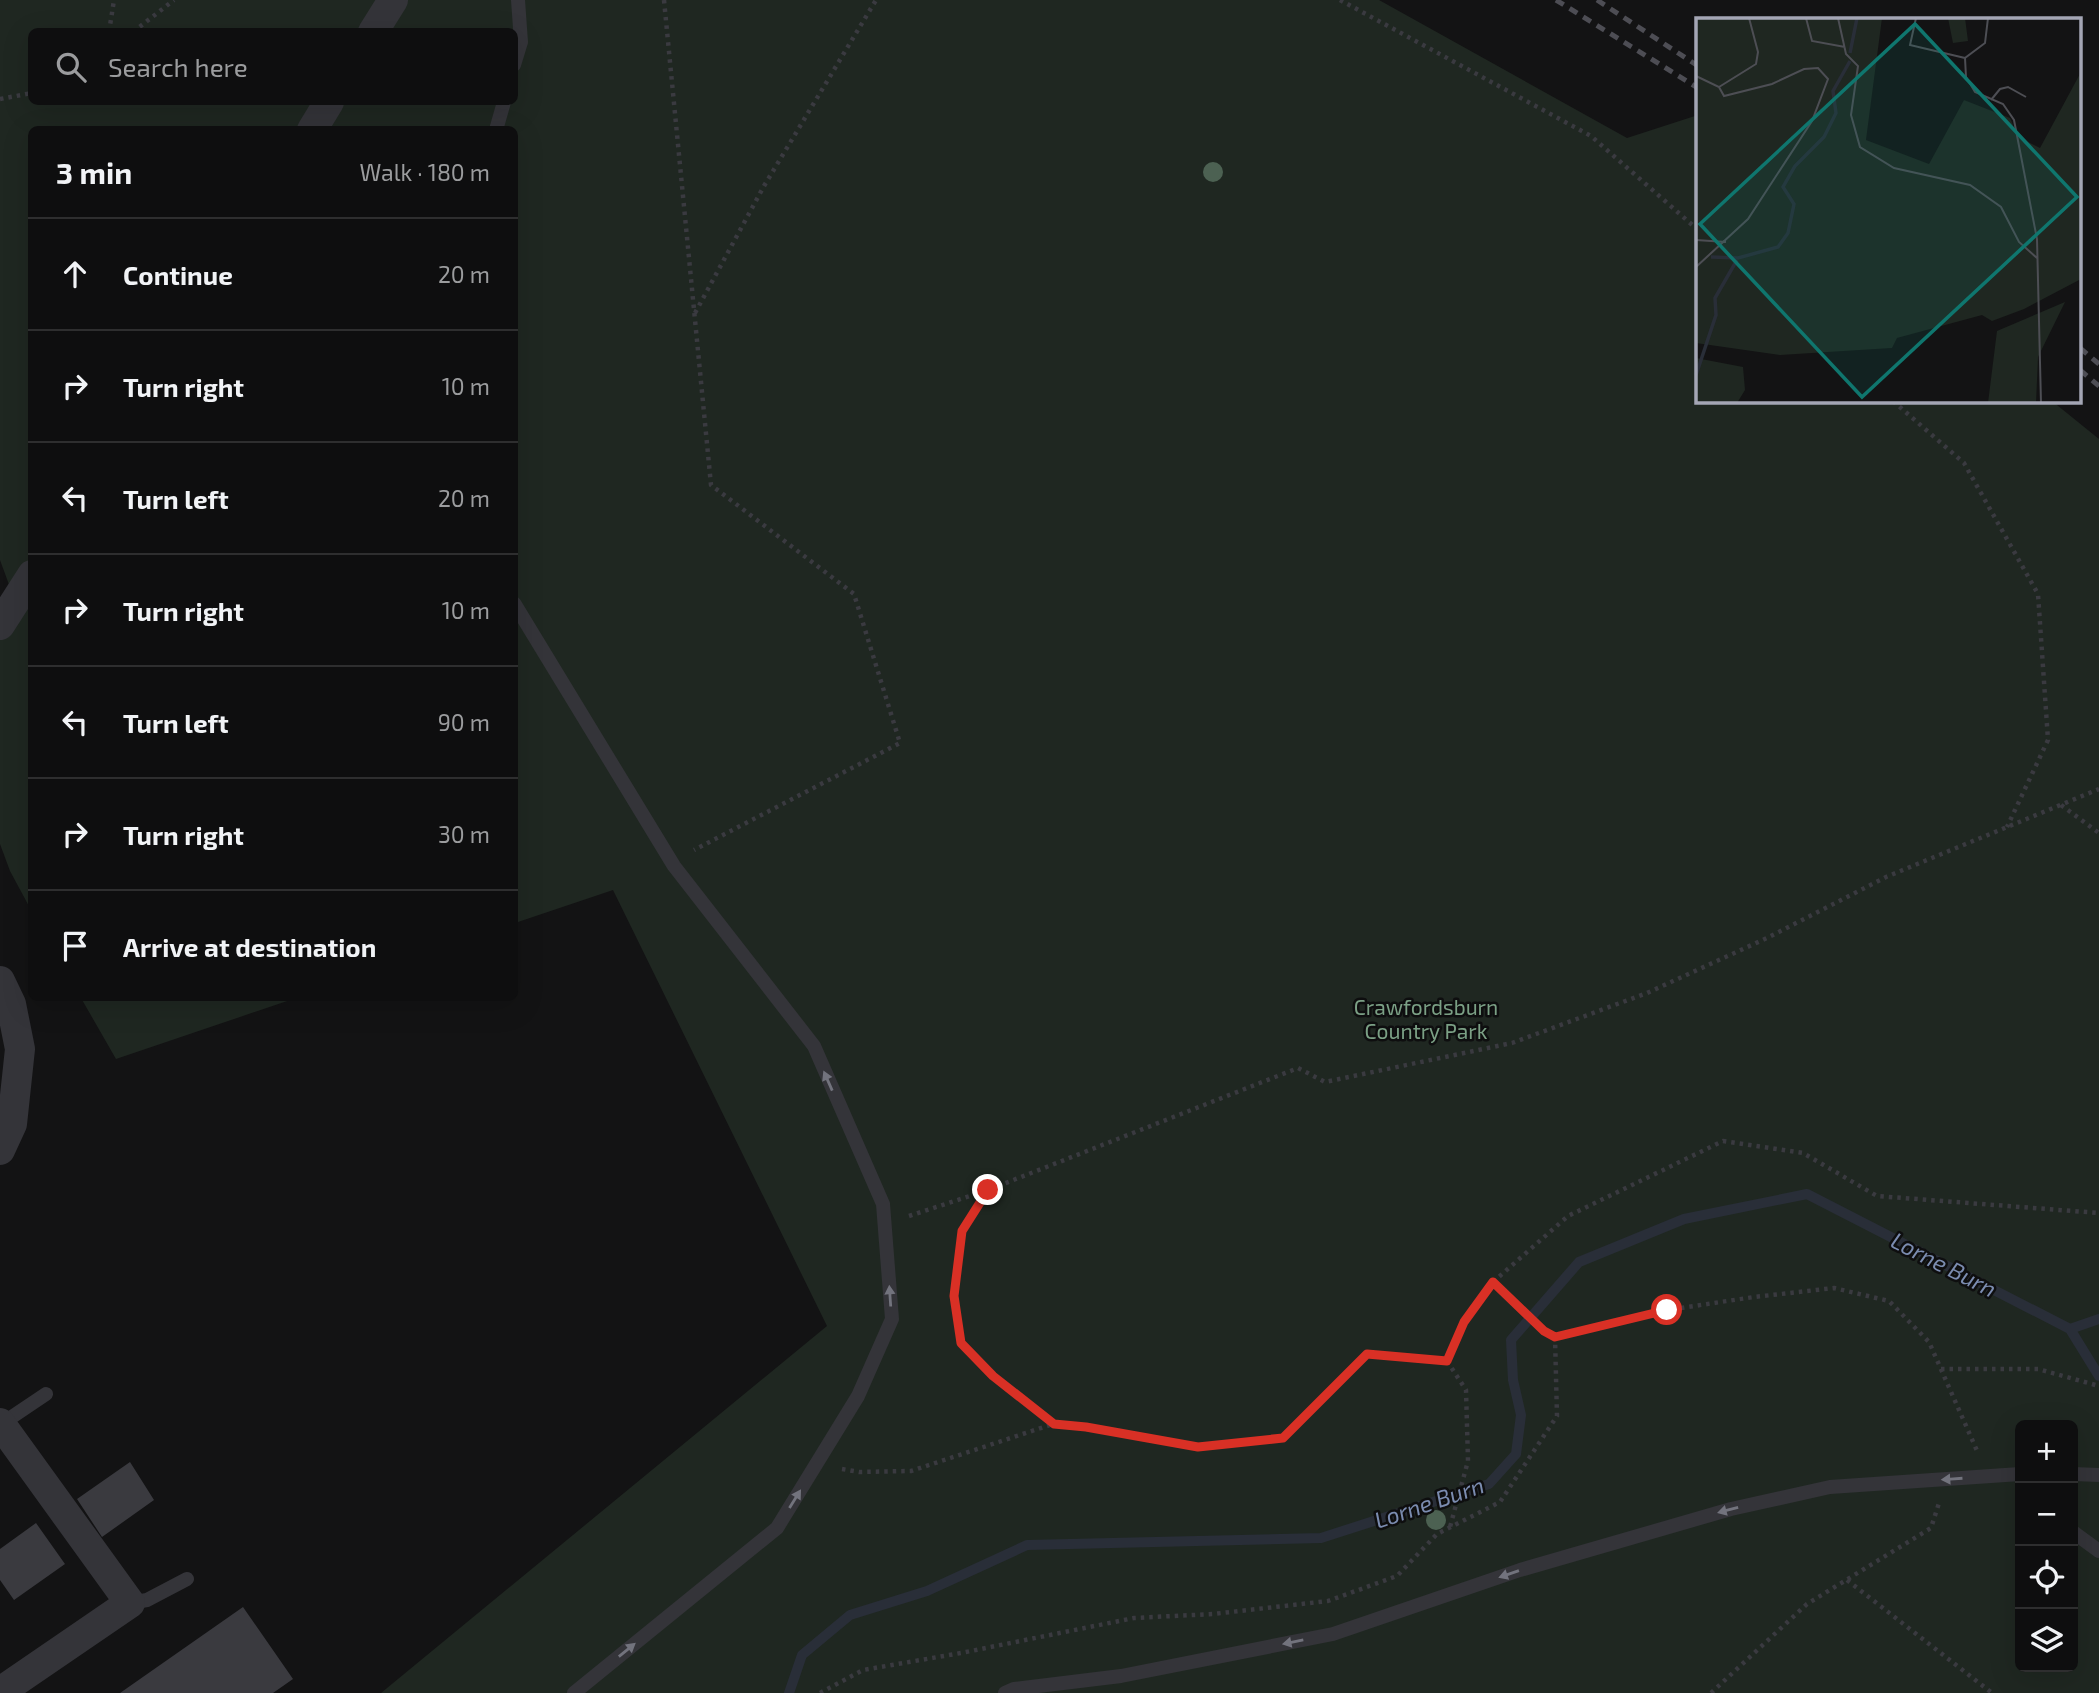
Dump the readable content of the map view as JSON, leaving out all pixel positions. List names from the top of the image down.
{
  "water": ["Lorne Burn"],
  "parks": ["Crawfordsburn Country Park"],
  "page": {
    "search": "Search here",
    "heading": ["3 min", "Walk · 180 m"],
    "list": [
      ["Continue", "20 m"],
      ["Turn right", "10 m"],
      ["Turn left", "20 m"],
      ["Turn right", "10 m"],
      ["Turn left", "90 m"],
      ["Turn right", "30 m"],
      "Arrive at destination"
    ],
    "map_buttons": ["+", "−"]
  }
}
